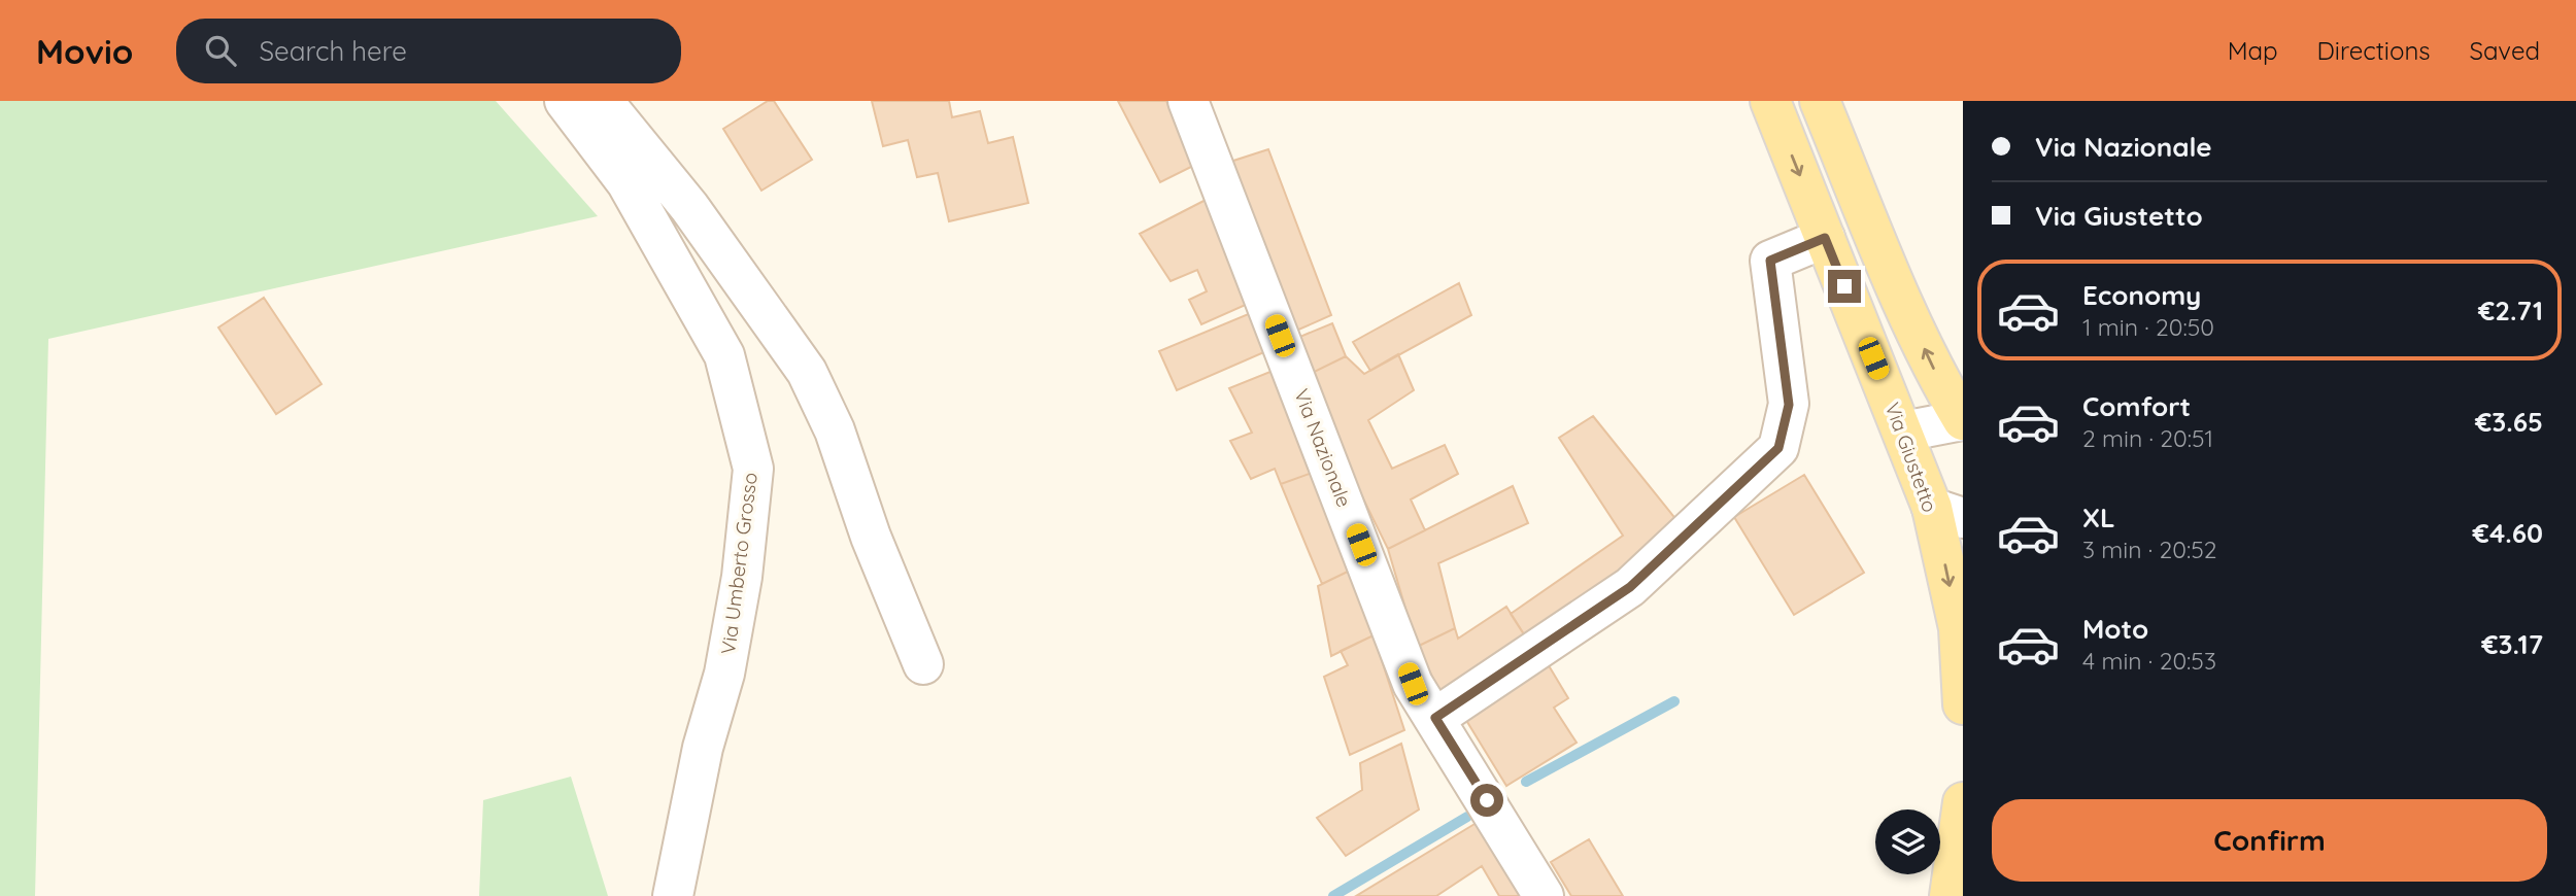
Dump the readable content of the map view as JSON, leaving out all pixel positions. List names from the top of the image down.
{
  "streets": {
    "main road": ["Via Giustetto"],
    "street": ["Via Nazionale", "Via Umberto Grosso"]
  },
  "page": {
    "header": "Movio",
    "search": "Search here",
    "nav": ["Map", "Directions", "Saved"],
    "banner": ["Via Nazionale", "Via Giustetto"],
    "list": [
      {
        "name": "Economy",
        "note": "1 min · 20:50",
        "value": "€2.71"
      },
      {
        "name": "Comfort",
        "note": "2 min · 20:51",
        "value": "€3.65"
      },
      {
        "name": "XL",
        "note": "3 min · 20:52",
        "value": "€4.60"
      },
      {
        "name": "Moto",
        "note": "4 min · 20:53",
        "value": "€3.17"
      }
    ],
    "buttons": "Confirm"
  }
}
